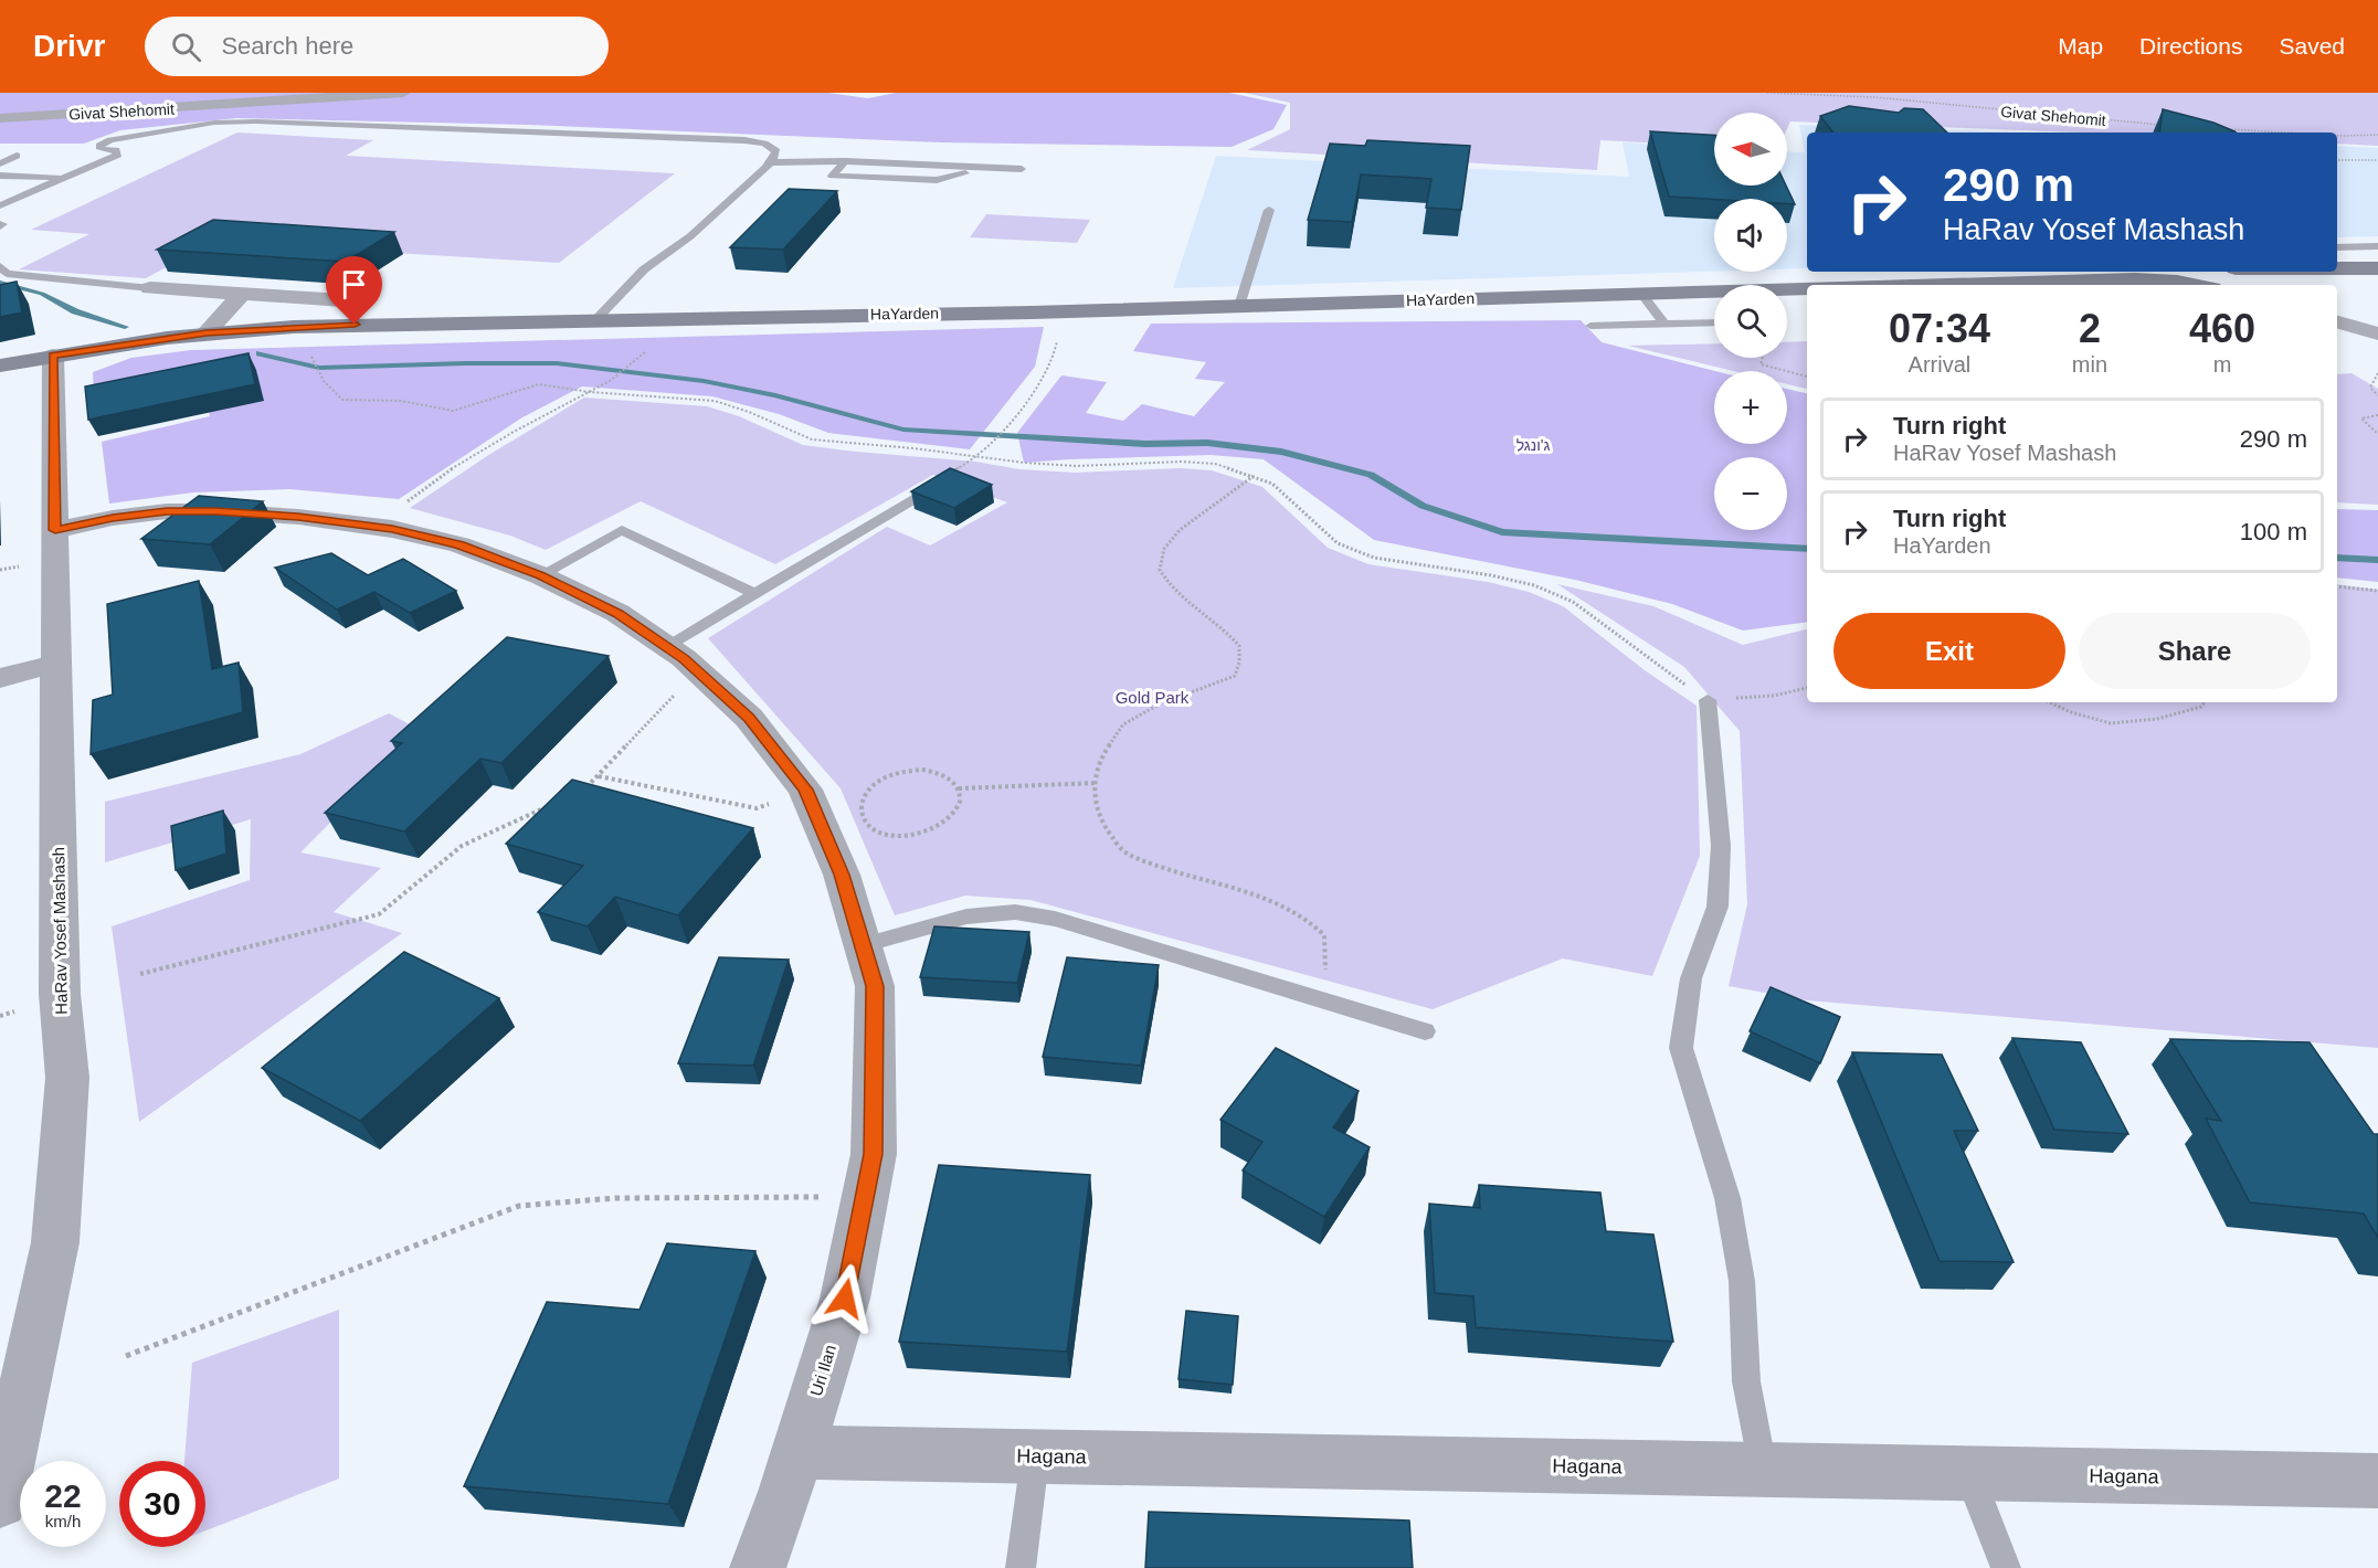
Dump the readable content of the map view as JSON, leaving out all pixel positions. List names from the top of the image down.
{
  "streets": {
    "street": [
      "Givat Shehomit",
      "HaYarden",
      "HaRav Yosef Mashash",
      "Uri Ilan",
      "Hagana"
    ]
  },
  "crossings": [
    ["HaYarden", "HaRav Yosef Mashash"],
    ["HaRav Yosef Mashash", "Uri Ilan"],
    ["Uri Ilan", "Hagana"]
  ],
  "parks": ["ג'ונגל", "Gold Park"],
  "north": "left",
  "page": {
    "header": "Drivr",
    "search": "Search here",
    "nav": ["Map", "Directions", "Saved"],
    "map_buttons": ["+", "−"],
    "turn": ["290 m", "HaRav Yosef Mashash"],
    "eta": [
      "07:34",
      "Arrival",
      "2",
      "min",
      "460",
      "m"
    ],
    "list": [
      {
        "name": "Turn right",
        "note": "HaRav Yosef Mashash",
        "value": "290 m"
      },
      {
        "name": "Turn right",
        "note": "HaYarden",
        "value": "100 m"
      }
    ],
    "buttons": ["Exit", "Share"],
    "speed": "22 km/h",
    "limit": "30"
  }
}
